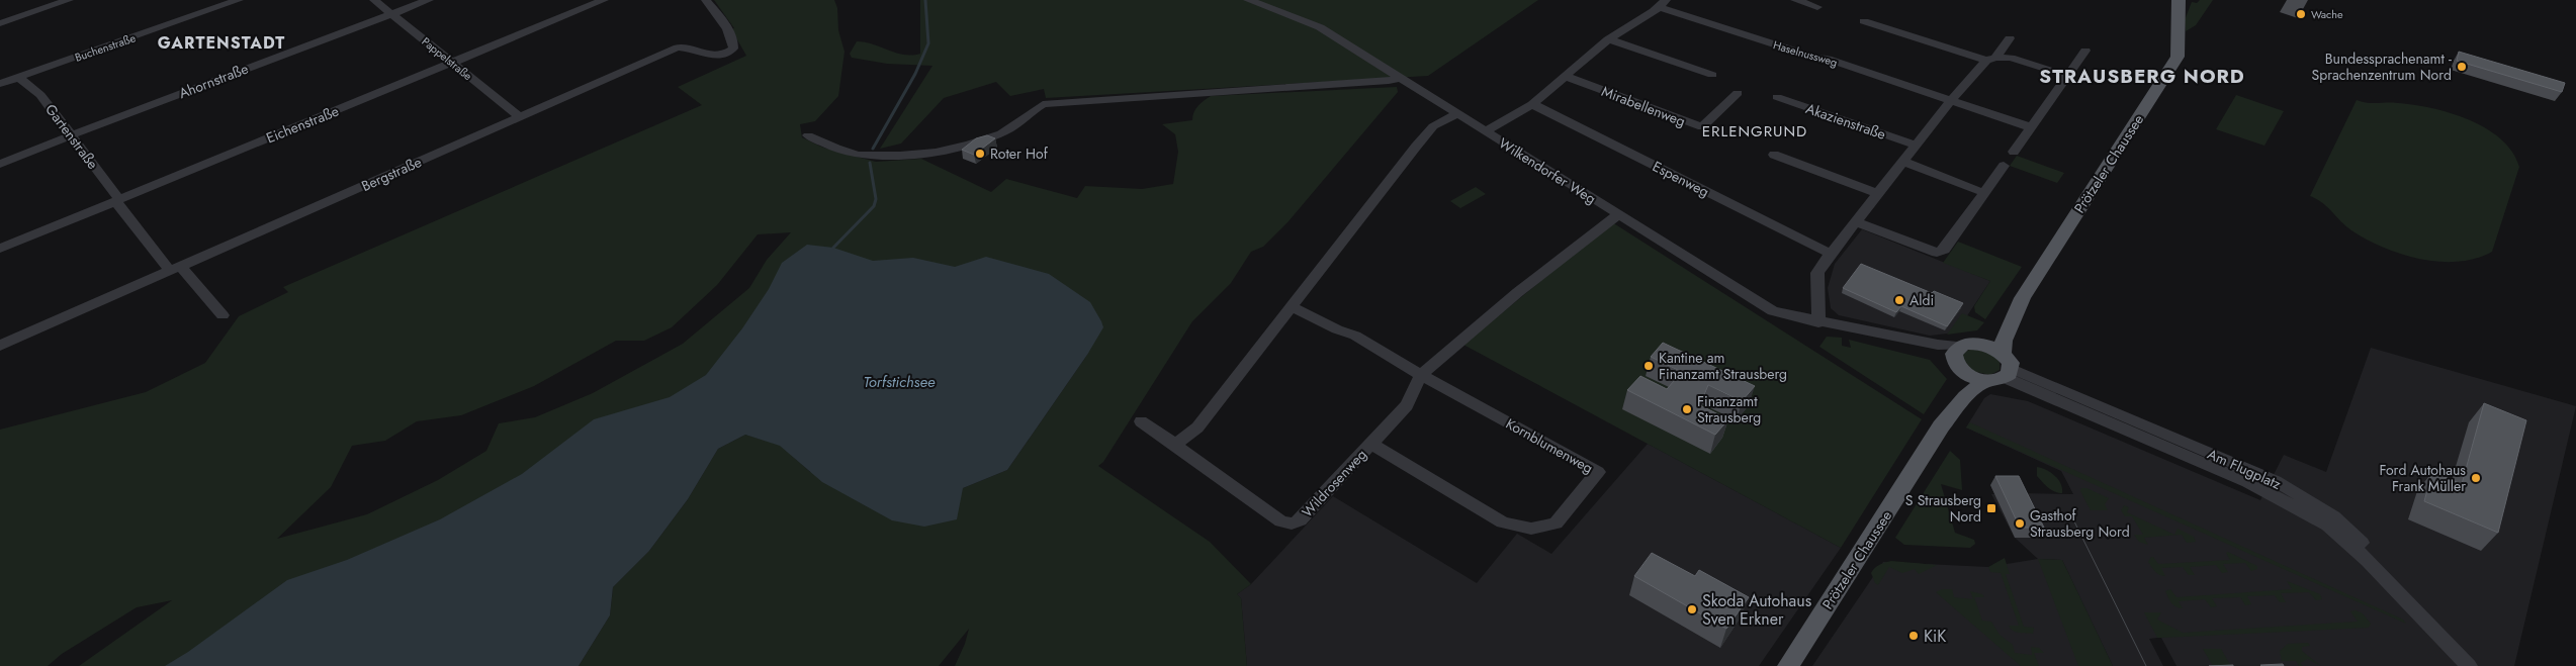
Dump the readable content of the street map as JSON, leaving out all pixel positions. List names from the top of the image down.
{
  "streets": {
    "main road": ["Prötzeler Chaussee"],
    "street": [
      "Buchenstraße",
      "Haselnussweg",
      "Pappelstraße",
      "Ahornstraße",
      "Mirabellenweg",
      "Akazienstraße",
      "Eichenstraße",
      "Gartenstraße",
      "Wilkendorfer Weg",
      "Bergstraße",
      "Espenweg",
      "Kornblumenweg",
      "Am Flugplatz",
      "Wildrosenweg"
    ]
  },
  "crossings": [
    ["Buchenstraße", "Gartenstraße"],
    ["Pappelstraße", "Ahornstraße"],
    ["Pappelstraße", "Eichenstraße"],
    ["Pappelstraße", "Bergstraße"],
    ["Ahornstraße", "Gartenstraße"],
    ["Eichenstraße", "Gartenstraße"],
    ["Gartenstraße", "Bergstraße"],
    ["Prötzeler Chaussee", "Wilkendorfer Weg"],
    ["Wilkendorfer Weg", "Wildrosenweg"],
    ["Kornblumenweg", "Wildrosenweg"]
  ],
  "districts": ["GARTENSTADT", "STRAUSBERG NORD", "ERLENGRUND"],
  "water": ["Torfstichsee"],
  "places": {
    "other": [
      "Wache",
      "Bundessprachenamt - Sprachenzentrum Nord",
      "Roter Hof",
      "Aldi",
      "Kantine am Finanzamt Strausberg",
      "Finanzamt Strausberg",
      "Ford Autohaus Frank Müller",
      "Gasthof Strausberg Nord",
      "Skoda Autohaus Sven Erkner",
      "KiK"
    ],
    "transit": ["S Strausberg Nord"]
  }
}
